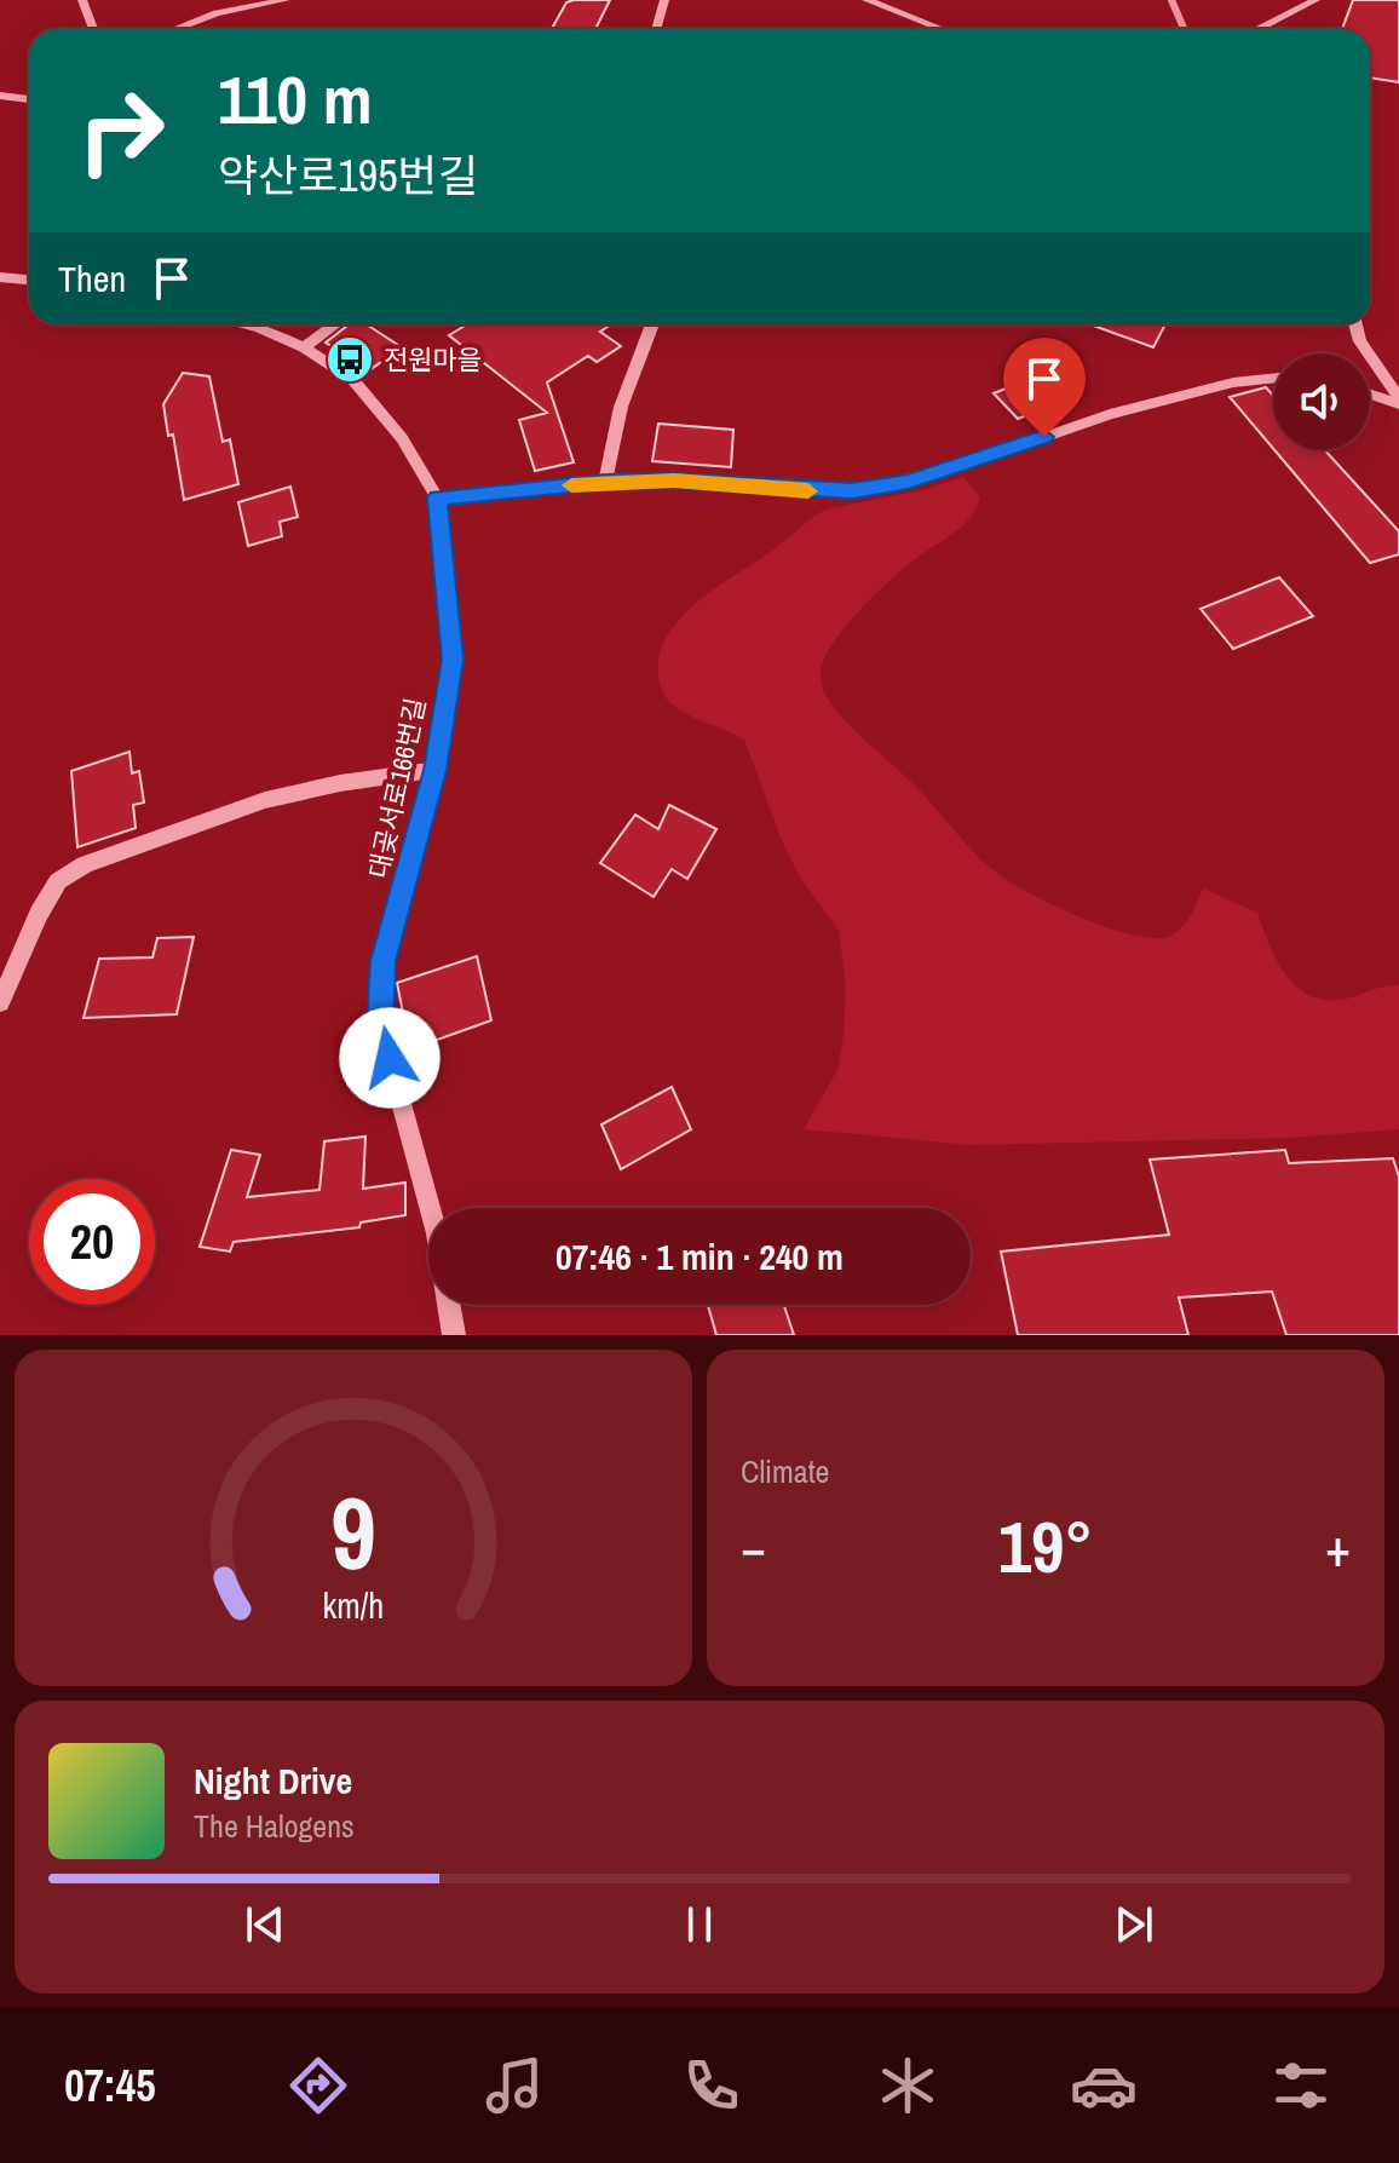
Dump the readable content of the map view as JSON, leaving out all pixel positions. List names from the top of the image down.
{
  "streets": {
    "lane": ["대곶서로166번길"]
  },
  "places": {
    "bus stop": ["전원마을"]
  },
  "page": {
    "turn": ["110 m", "약산로195번길"],
    "then": "Then",
    "limit": "20",
    "trip": "07:46 · 1 min · 240 m",
    "tile": "Climate",
    "heat": ["−", "19°", "+"],
    "song": ["Night Drive", "The Halogens"],
    "tabs": "07:45",
    "gauge": ["9", "km/h"]
  }
}
